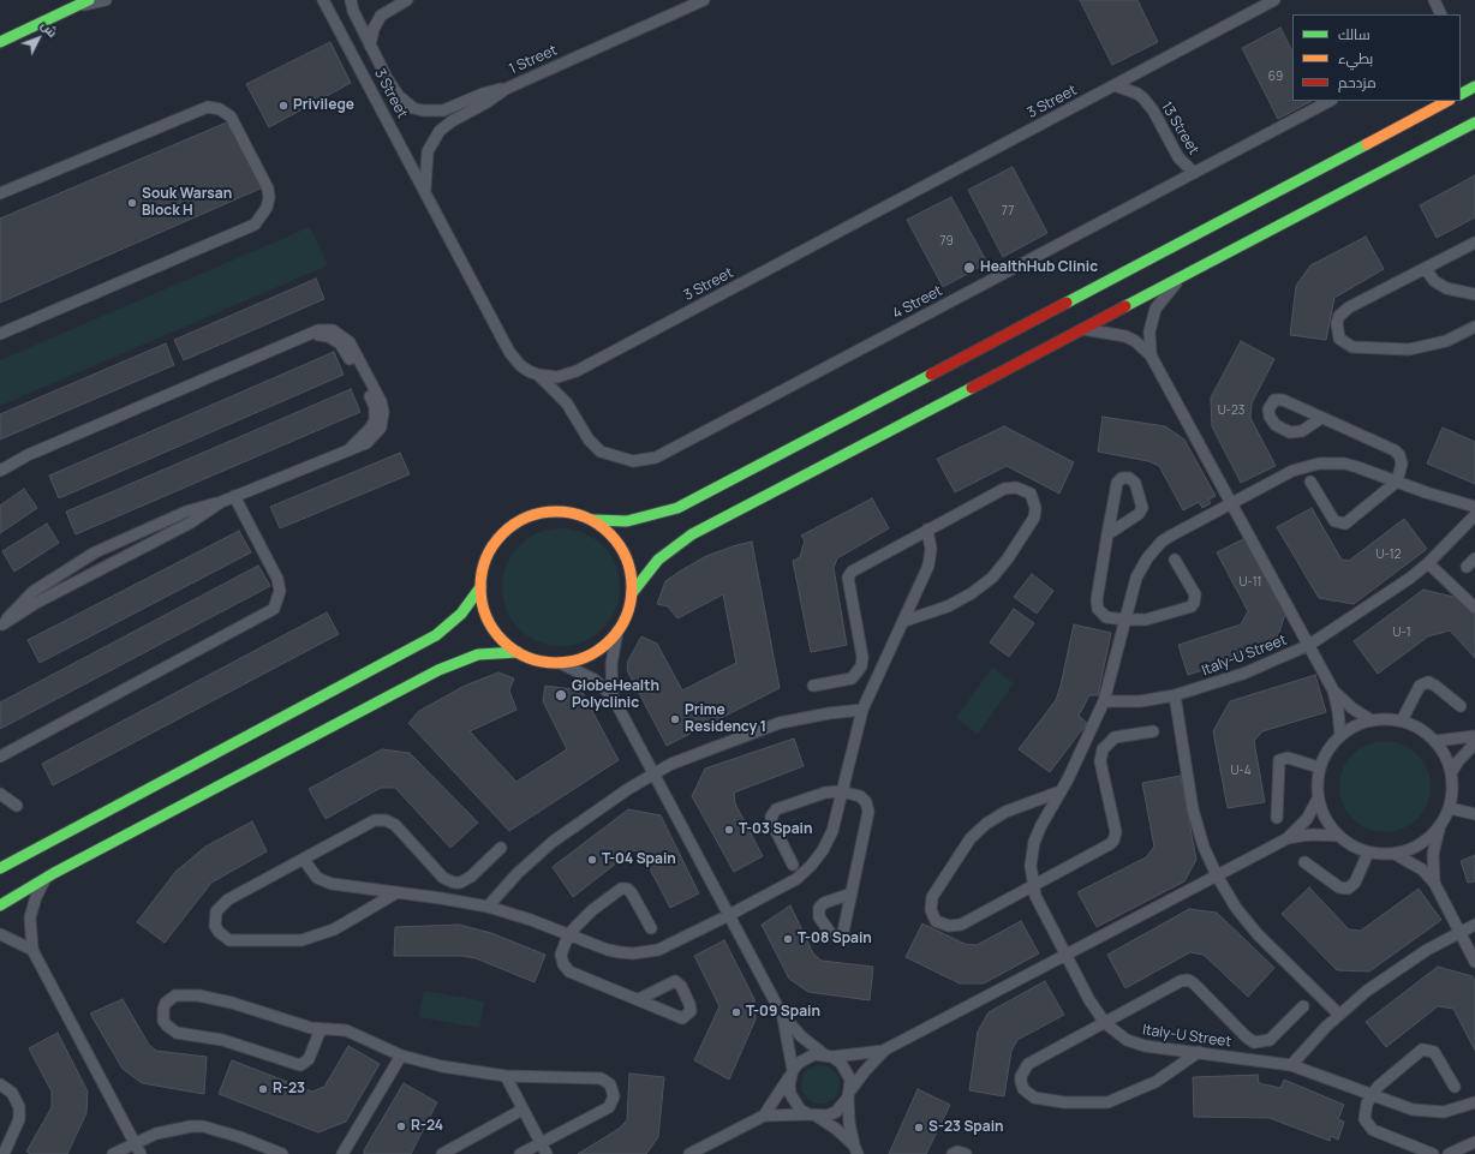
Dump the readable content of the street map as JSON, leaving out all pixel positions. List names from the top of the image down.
{
  "streets": {
    "street": [
      "1 Street",
      "3 Street",
      "13 Street",
      "4 Street",
      "Italy-U Street"
    ]
  },
  "crossings": [
    ["1 Street", "3 Street"],
    ["3 Street", "13 Street"],
    ["3 Street", "4 Street"],
    ["13 Street", "4 Street"]
  ],
  "places": [
    "Privilege",
    "Souk Warsan Block H",
    "HealthHub Clinic",
    "GlobeHealth Polyclinic",
    "Prime Residency 1",
    "T-03 Spain",
    "T-04 Spain",
    "T-08 Spain",
    "T-09 Spain",
    "R-23",
    "R-24",
    "S-23 Spain"
  ],
  "house_numbers": [
    "69",
    "77",
    "79",
    "U-23",
    "U-12",
    "U-11",
    "U-1",
    "U-4"
  ],
  "legend": ["سالك", "بطيء", "مزدحم"],
  "north": "top right"
}
